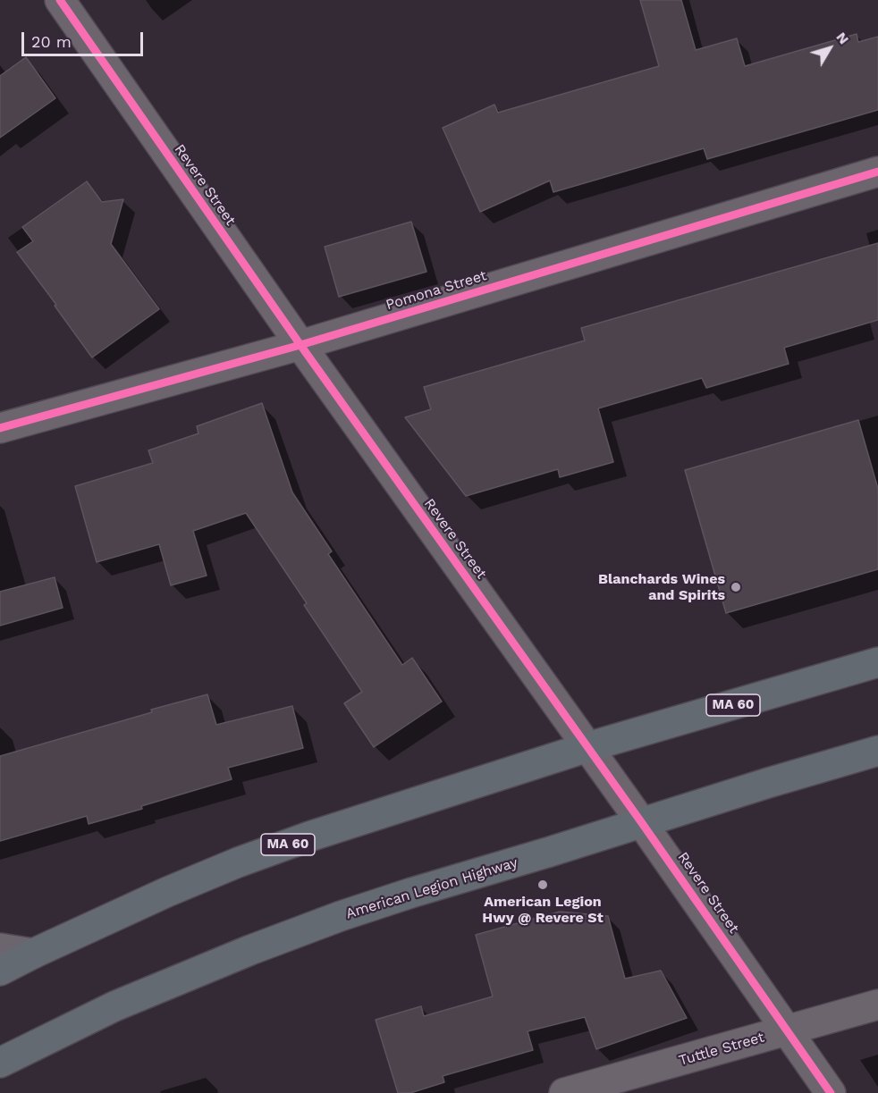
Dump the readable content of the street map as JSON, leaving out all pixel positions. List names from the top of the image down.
{
  "streets": {
    "highway": ["MA 60", "American Legion Highway"],
    "street": ["Revere Street", "Pomona Street", "Tuttle Street"]
  },
  "crossings": [
    ["Revere Street", "Pomona Street"],
    ["Revere Street", "MA 60"],
    ["Revere Street", "American Legion Highway"],
    ["Revere Street", "Tuttle Street"]
  ],
  "places": ["Blanchards Wines and Spirits", "American Legion Hwy @ Revere St"],
  "scale_bar": "20 m",
  "north": "top right"
}
